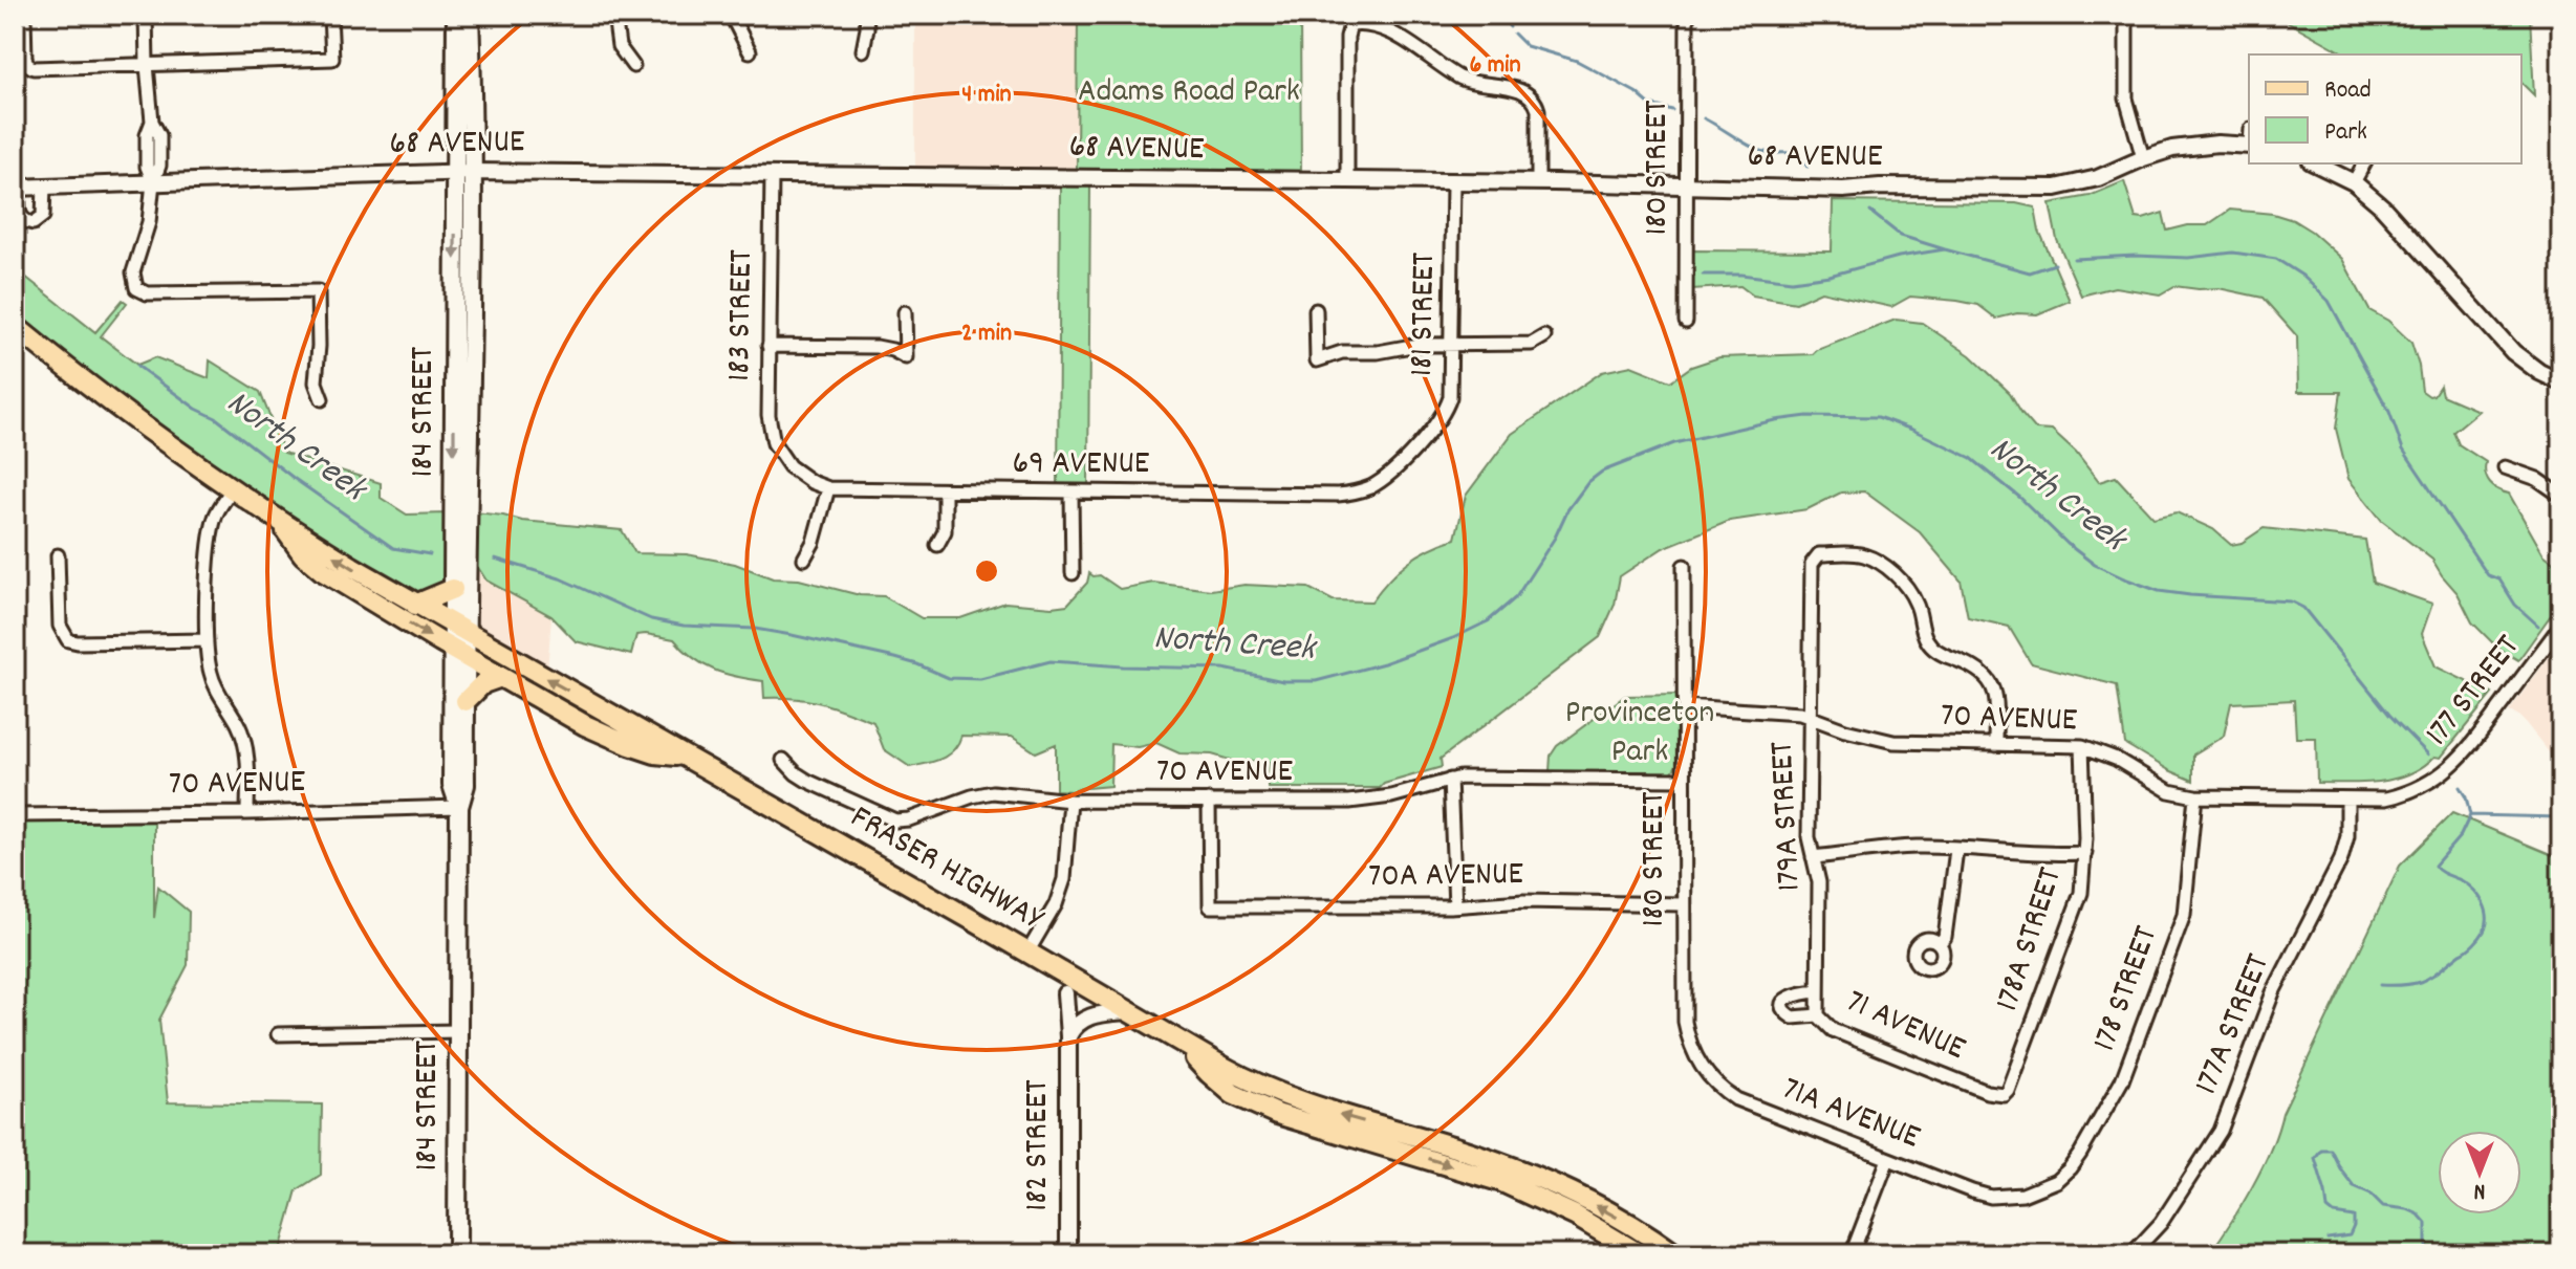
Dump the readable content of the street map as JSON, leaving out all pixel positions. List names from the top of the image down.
{
  "streets": {
    "main road": ["184 STREET", "FRASER HIGHWAY"],
    "street": [
      "68 AVENUE",
      "180 STREET",
      "181 STREET",
      "183 STREET",
      "69 AVENUE",
      "177 STREET",
      "70 AVENUE",
      "179A STREET",
      "70A AVENUE",
      "178A STREET",
      "178 STREET",
      "177A STREET",
      "71 AVENUE",
      "71A AVENUE",
      "182 STREET"
    ]
  },
  "crossings": [
    ["68 AVENUE", "180 STREET"],
    ["68 AVENUE", "181 STREET"],
    ["68 AVENUE", "183 STREET"],
    ["68 AVENUE", "184 STREET"],
    ["180 STREET", "70 AVENUE"],
    ["180 STREET", "70A AVENUE"],
    ["180 STREET", "71A AVENUE"],
    ["181 STREET", "69 AVENUE"],
    ["183 STREET", "69 AVENUE"],
    ["184 STREET", "70 AVENUE"],
    ["184 STREET", "FRASER HIGHWAY"],
    ["177 STREET", "70 AVENUE"],
    ["70 AVENUE", "179A STREET"],
    ["70 AVENUE", "70A AVENUE"],
    ["70 AVENUE", "178A STREET"],
    ["70 AVENUE", "178 STREET"],
    ["70 AVENUE", "177A STREET"],
    ["179A STREET", "71 AVENUE"],
    ["FRASER HIGHWAY", "182 STREET"],
    ["178A STREET", "71 AVENUE"],
    ["178 STREET", "71A AVENUE"]
  ],
  "water": ["North Creek"],
  "parks": ["Adams Road Park", "Provinceton Park"],
  "legend": ["Road", "Park"],
  "north": "bottom",
  "rings": ["6 min", "4 min", "2 min"]
}
